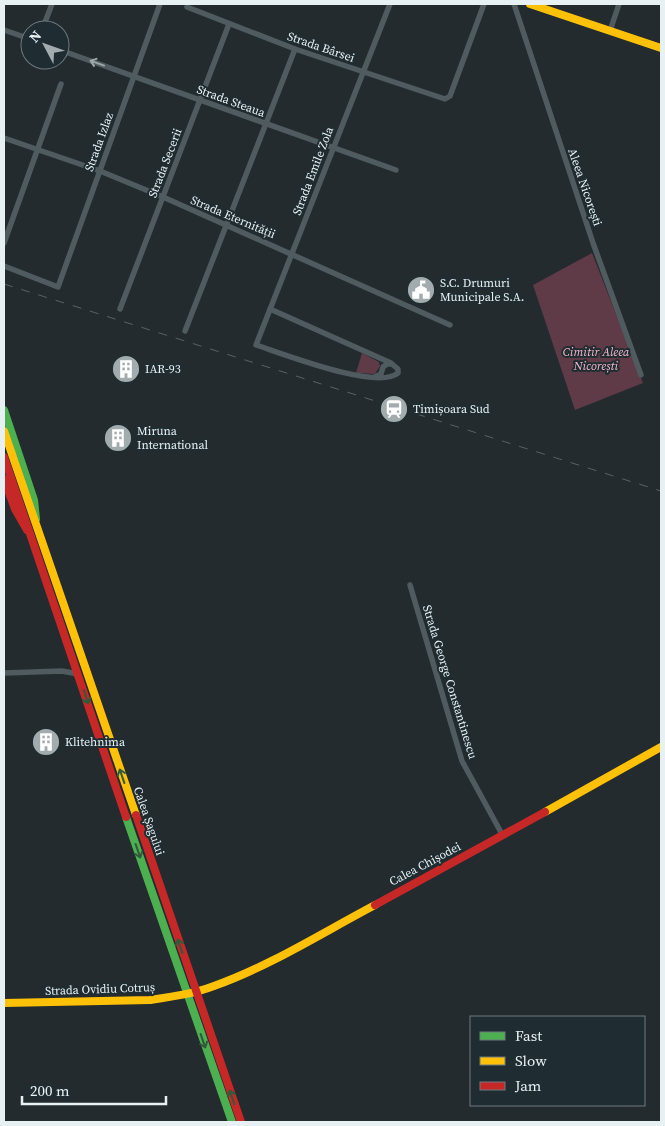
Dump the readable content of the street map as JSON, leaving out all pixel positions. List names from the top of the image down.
{
  "streets": {
    "main road": ["Calea Șagului", "Calea Chișodei", "Strada Ovidiu Cotruș"],
    "street": [
      "Strada Bârsei",
      "Strada Steaua",
      "Strada Izlaz",
      "Strada Secerii",
      "Strada Emile Zola",
      "Aleea Nicorești",
      "Strada Eternității",
      "Strada George Constantinescu"
    ]
  },
  "crossings": [
    ["Strada Bârsei", "Strada Secerii"],
    ["Strada Bârsei", "Strada Emile Zola"],
    ["Strada Steaua", "Strada Izlaz"],
    ["Strada Steaua", "Strada Secerii"],
    ["Strada Steaua", "Strada Emile Zola"],
    ["Strada Izlaz", "Strada Eternității"],
    ["Strada Secerii", "Strada Eternității"],
    ["Strada Emile Zola", "Strada Eternității"],
    ["Strada George Constantinescu", "Calea Chișodei"],
    ["Calea Șagului", "Calea Chișodei"],
    ["Calea Șagului", "Strada Ovidiu Cotruș"],
    ["Calea Chișodei", "Strada Ovidiu Cotruș"]
  ],
  "parks": ["Cimitir Aleea Nicorești"],
  "places": {
    "public building": ["S.C. Drumuri Municipale S.A."],
    "building": ["IAR-93", "Miruna International", "Klitehnima"],
    "station": ["Timișoara Sud"]
  },
  "legend": ["Fast", "Slow", "Jam"],
  "scale_bar": "200 m",
  "north": "top left"
}
